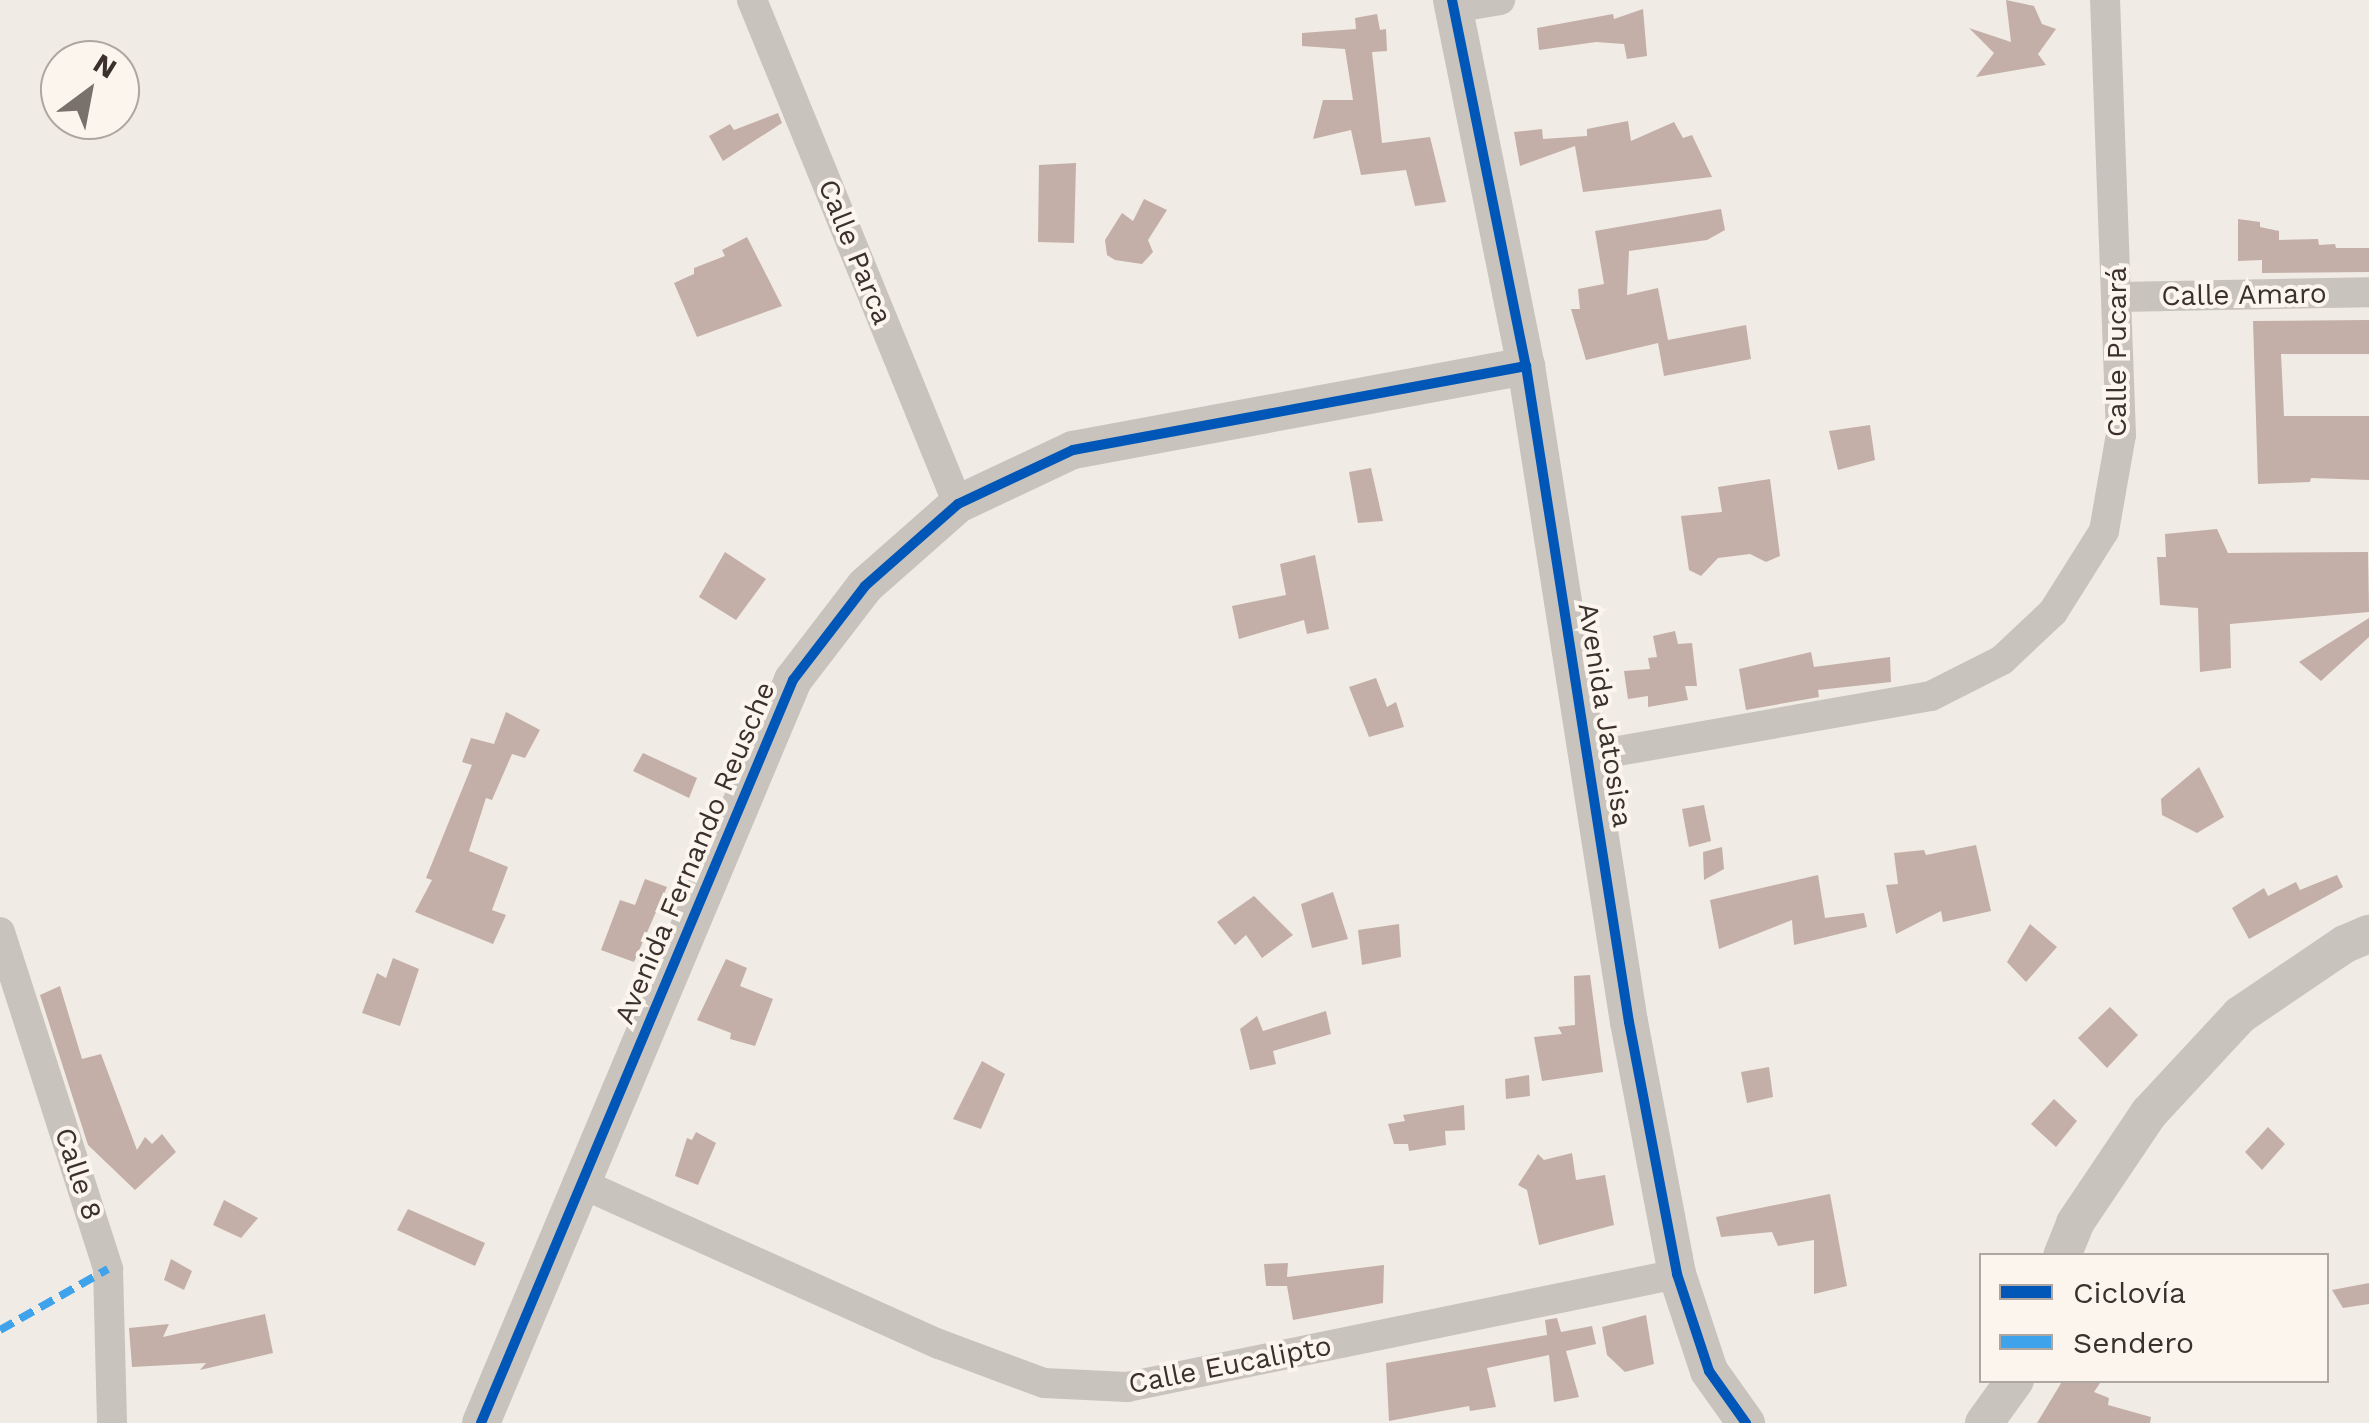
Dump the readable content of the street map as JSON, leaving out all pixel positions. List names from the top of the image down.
{
  "streets": {
    "street": [
      "Calle Parca",
      "Calle Amaro",
      "Calle Pucará",
      "Avenida Jatosisa",
      "Avenida Fernando Reusche",
      "Calle 8",
      "Calle Eucalipto"
    ]
  },
  "crossings": [
    ["Calle Parca", "Avenida Fernando Reusche"],
    ["Calle Amaro", "Calle Pucará"],
    ["Calle Pucará", "Avenida Jatosisa"],
    ["Avenida Jatosisa", "Avenida Fernando Reusche"],
    ["Avenida Jatosisa", "Calle Eucalipto"],
    ["Avenida Fernando Reusche", "Calle Eucalipto"]
  ],
  "legend": ["Ciclovía", "Sendero"],
  "north": "top right"
}
